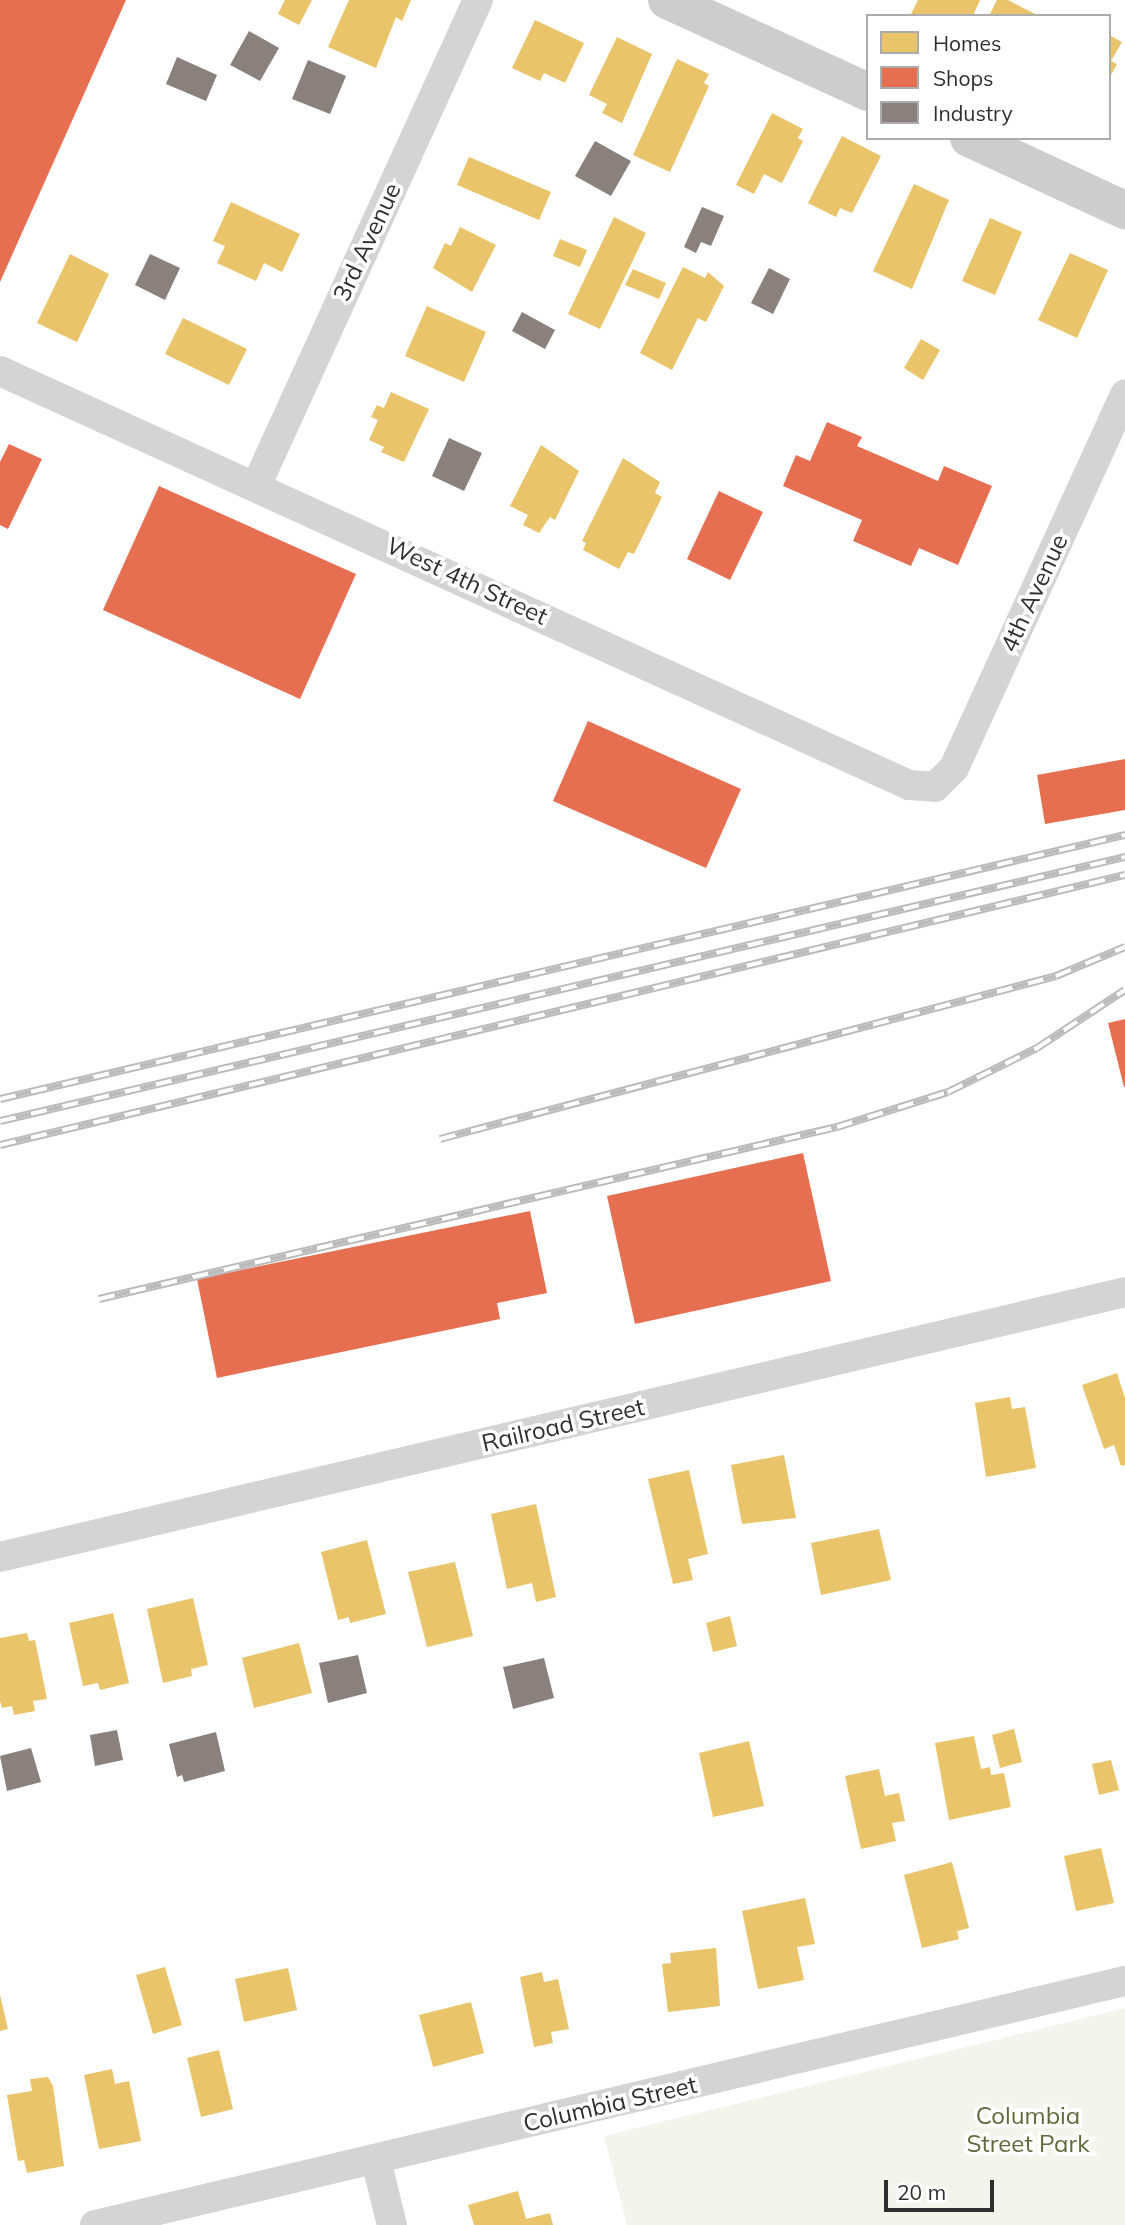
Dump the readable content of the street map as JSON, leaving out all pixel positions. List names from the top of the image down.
{
  "streets": {
    "street": [
      "3rd Avenue",
      "West 4th Street",
      "4th Avenue",
      "Railroad Street",
      "Columbia Street"
    ]
  },
  "crossings": [
    ["3rd Avenue", "West 4th Street"],
    ["West 4th Street", "4th Avenue"]
  ],
  "parks": ["Columbia Street Park"],
  "legend": ["Homes", "Shops", "Industry"],
  "scale_bar": "20 m"
}
